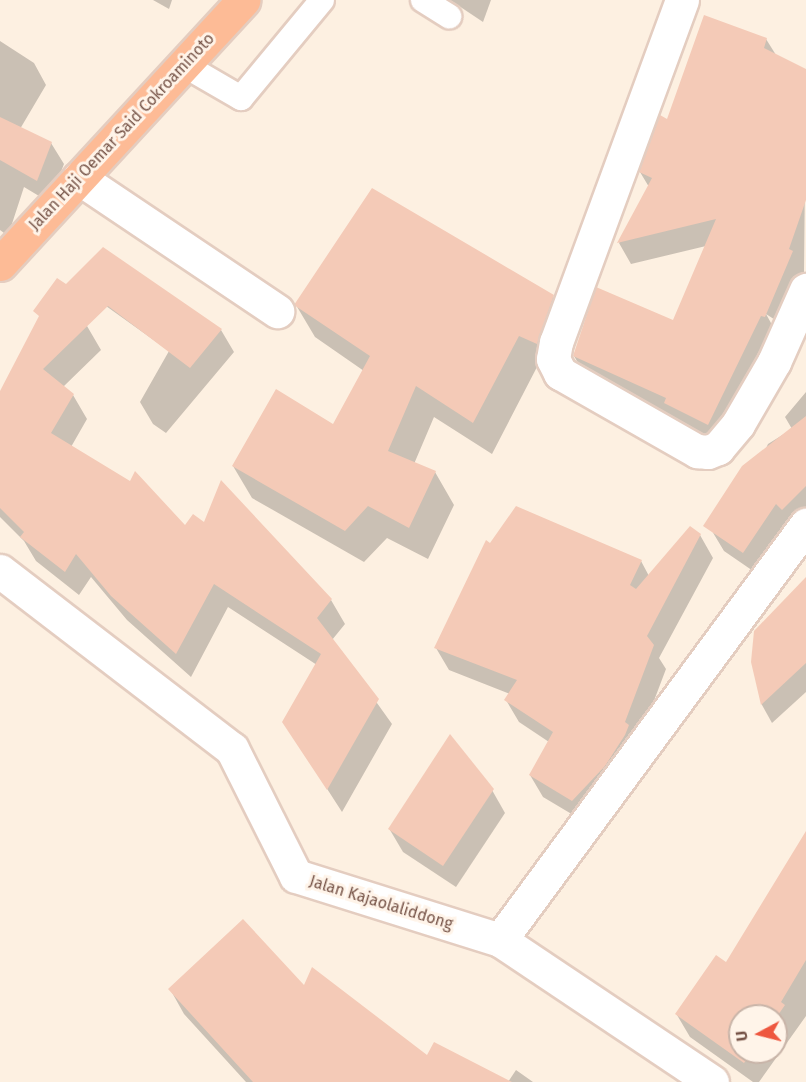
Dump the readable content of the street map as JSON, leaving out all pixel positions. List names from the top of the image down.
{
  "streets": {
    "highway": ["Jalan Haji Oemar Said Cokroaminoto"],
    "street": ["Jalan Kajaolaliddong"]
  },
  "north": "left"
}
